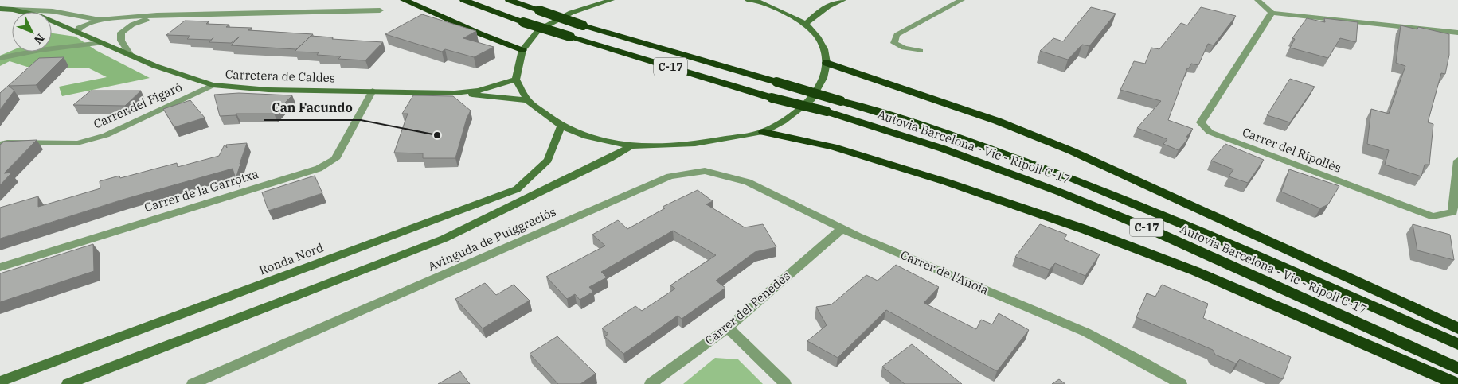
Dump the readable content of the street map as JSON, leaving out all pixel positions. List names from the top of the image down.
{
  "streets": {
    "highway": ["C-17", "Autovia Barcelona - Vic - Ripoll C-17"],
    "main road": ["Carretera de Caldes", "Ronda Nord"],
    "street": [
      "Carrer del Figaró",
      "Carrer del Ripollès",
      "Carrer de la Garrotxa",
      "Avinguda de Puiggraciós",
      "Carrer de l'Anoia",
      "Carrer del Penedès"
    ]
  },
  "crossings": [
    ["Carretera de Caldes", "Carrer del Figaró"],
    ["Carretera de Caldes", "Carrer de la Garrotxa"],
    ["Avinguda de Puiggraciós", "Carrer de l'Anoia"],
    ["Carrer de l'Anoia", "Carrer del Penedès"]
  ],
  "places": ["Can Facundo"],
  "north": "bottom right"
}
